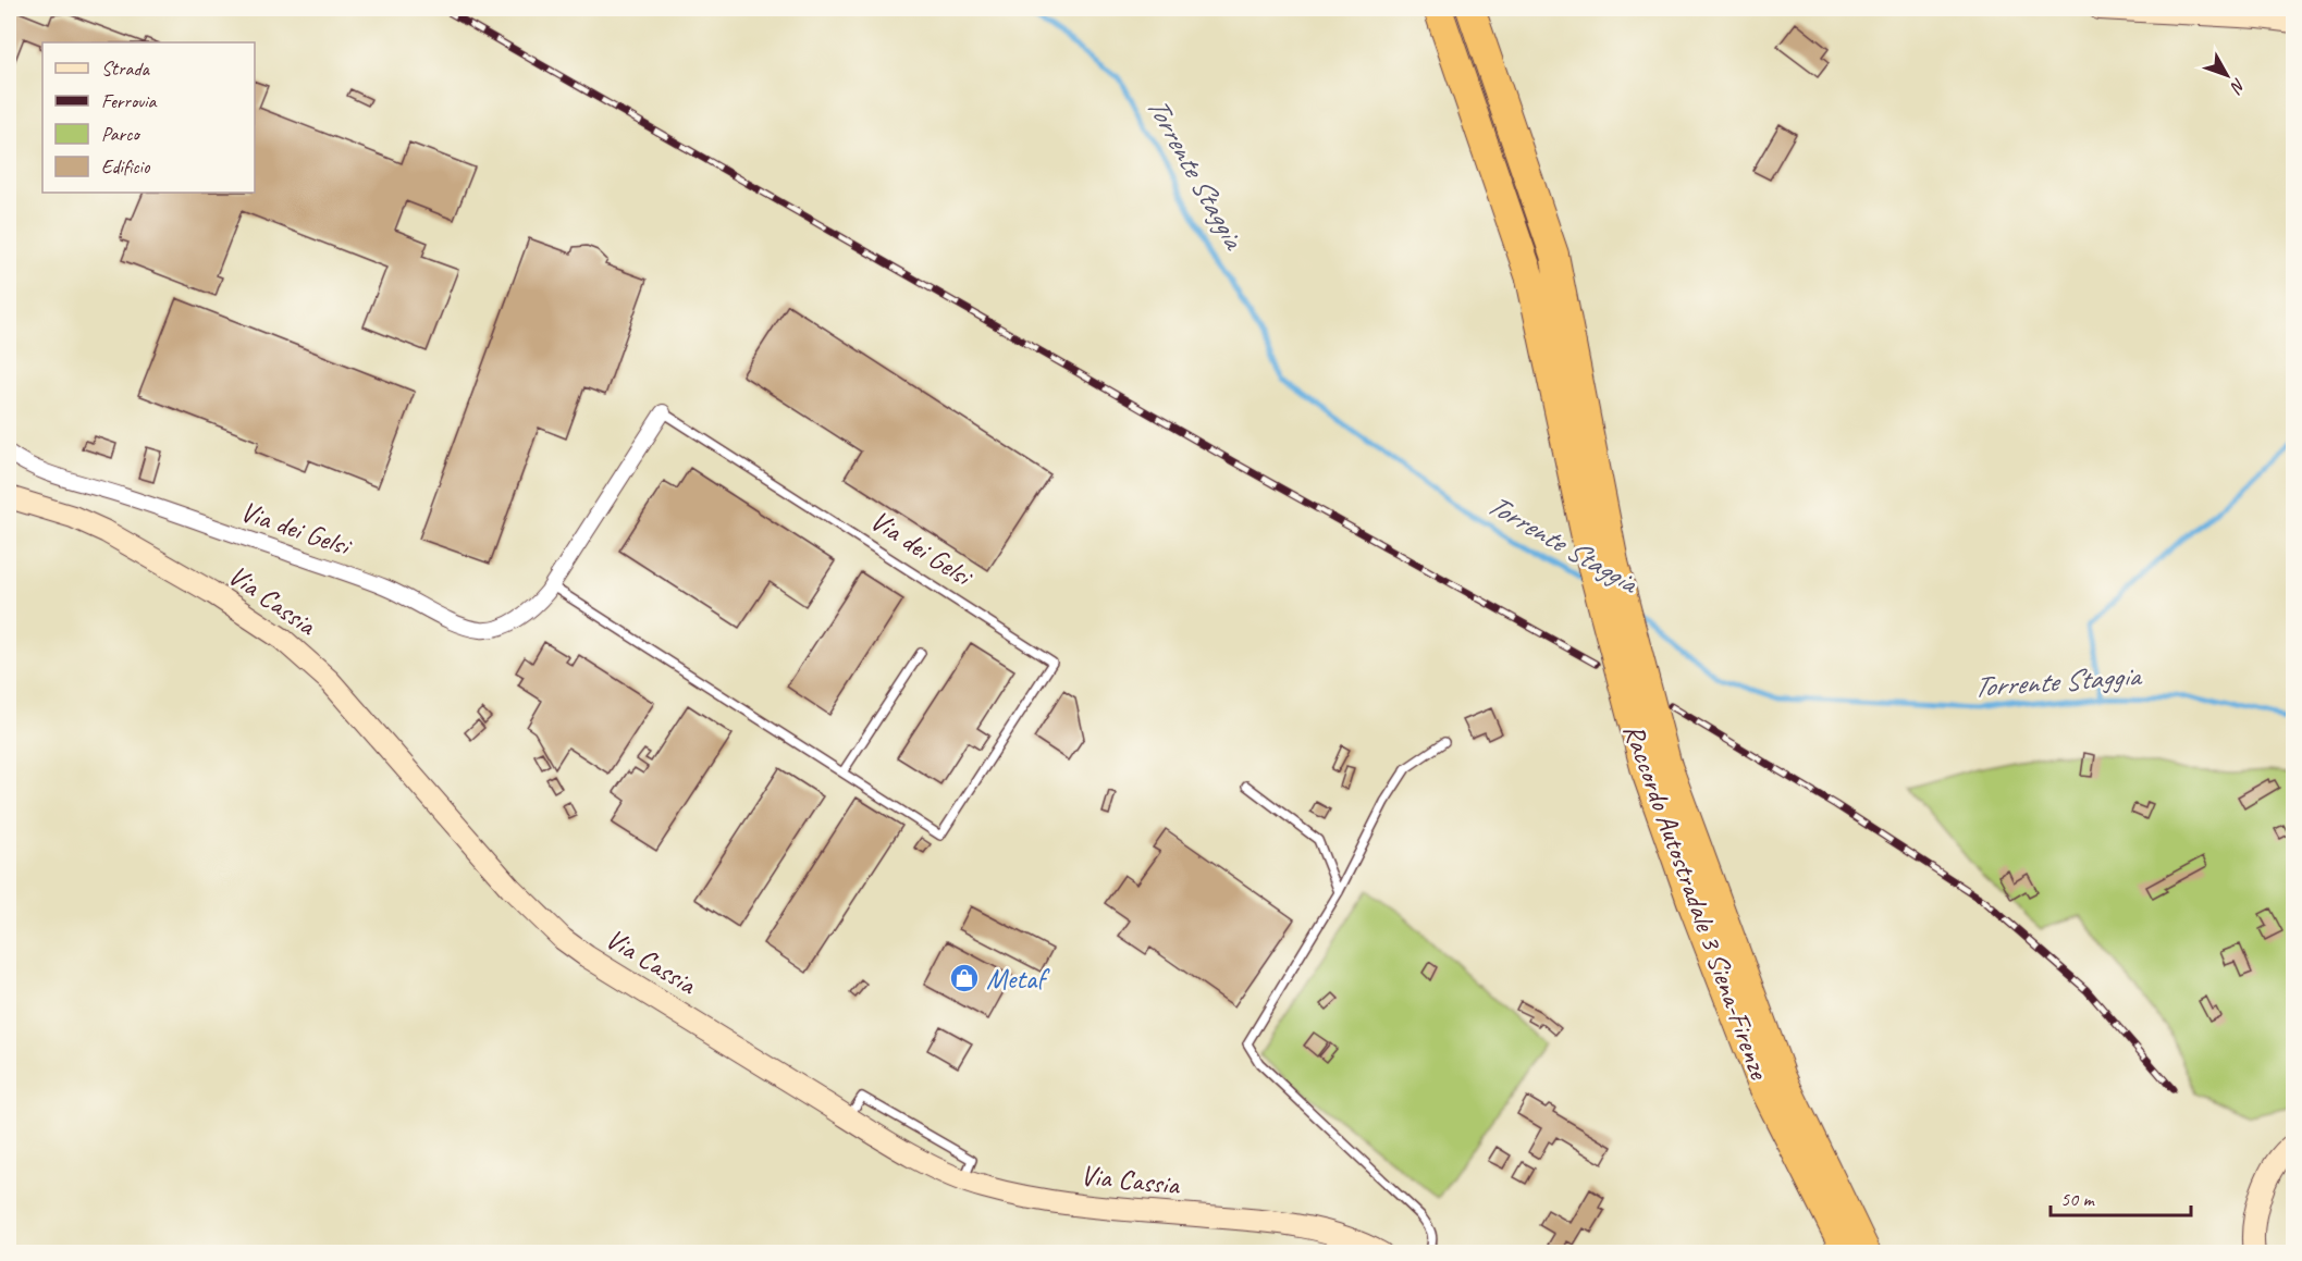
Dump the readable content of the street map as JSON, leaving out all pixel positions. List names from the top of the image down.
{
  "streets": {
    "highway": ["Raccordo Autostradale 3 Siena-Firenze"],
    "main road": ["Via Cassia"],
    "street": ["Via dei Gelsi"]
  },
  "water": ["Torrente Staggia"],
  "places": {
    "shop": ["Metaf"]
  },
  "legend": [
    "Strada",
    "Ferrovia",
    "Parco",
    "Edificio"
  ],
  "scale_bar": "50 m",
  "north": "bottom right"
}
